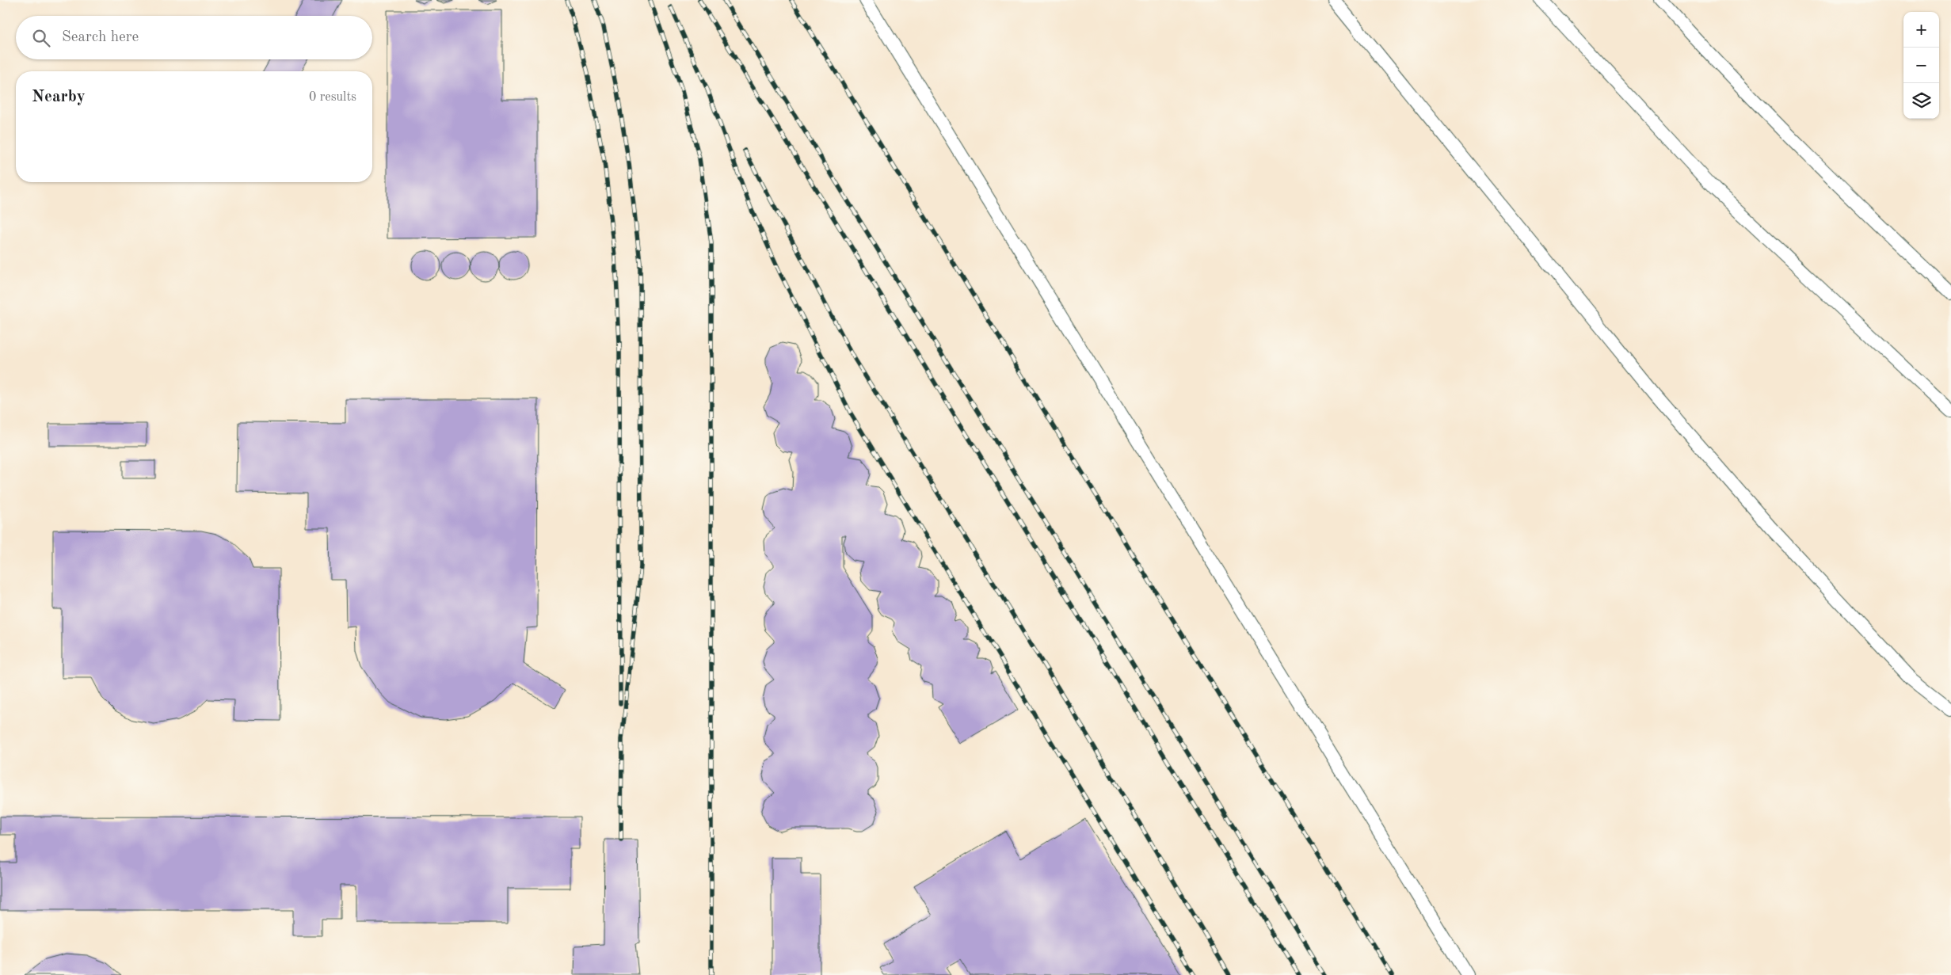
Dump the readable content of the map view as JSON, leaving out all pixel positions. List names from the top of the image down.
{
  "page": {
    "map_buttons": ["+", "−"],
    "search": "Search here",
    "heading": ["Nearby", "0 results"]
  }
}
